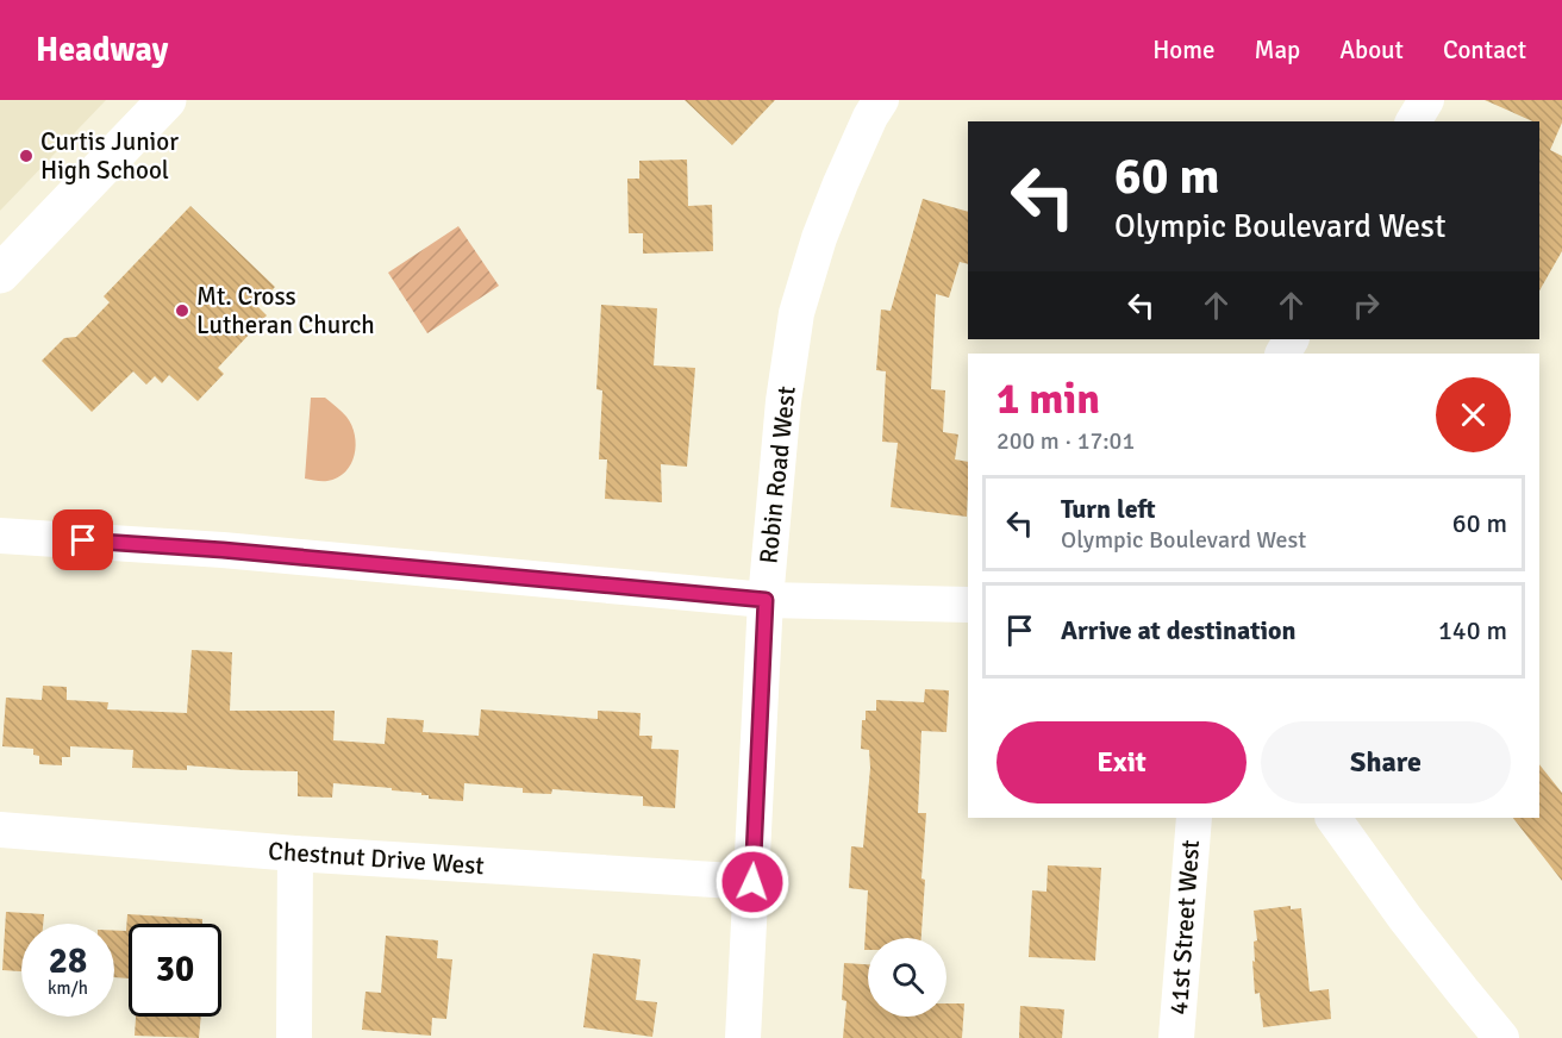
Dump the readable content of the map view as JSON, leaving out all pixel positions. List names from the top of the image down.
{
  "streets": {
    "street": ["Robin Road West", "Chestnut Drive West", "41st Street West"]
  },
  "crossings": [
    ["Robin Road West", "Chestnut Drive West"]
  ],
  "places": ["Curtis Junior High School", "Mt. Cross Lutheran Church"],
  "page": {
    "header": "Headway",
    "nav": [
      "Home",
      "Map",
      "About",
      "Contact"
    ],
    "turn": ["60 m", "Olympic Boulevard West"],
    "heading": ["1 min", "200 m · 17:01"],
    "list": [
      {
        "name": "Turn left",
        "note": "Olympic Boulevard West",
        "value": "60 m"
      },
      {
        "name": "Arrive at destination",
        "value": "140 m"
      }
    ],
    "buttons": ["Exit", "Share"],
    "speed": "28 km/h",
    "limit": "30"
  }
}
